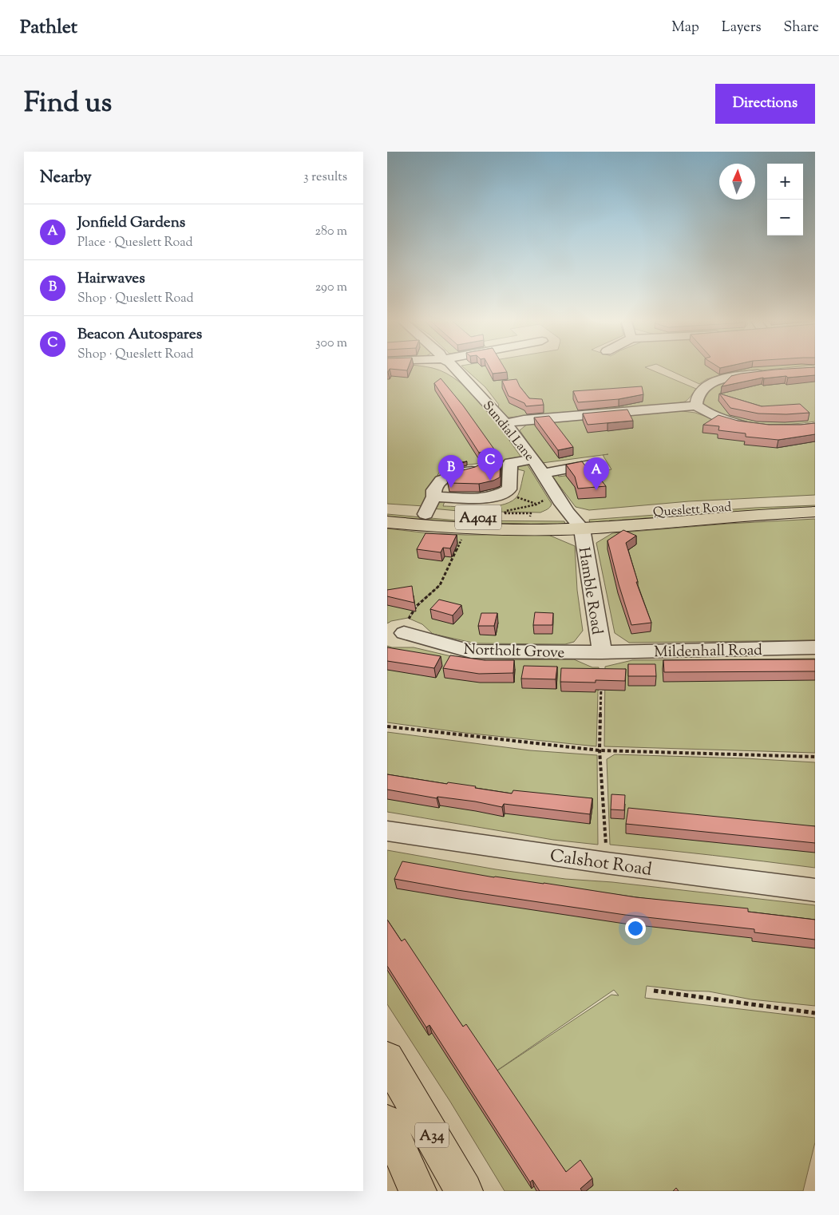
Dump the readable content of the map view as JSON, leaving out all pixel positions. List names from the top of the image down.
{
  "streets": {
    "highway": ["Queslett Road", "A4041", "A34"],
    "street": [
      "Sundial Lane",
      "Hamble Road",
      "Northolt Grove",
      "Mildenhall Road",
      "Calshot Road"
    ]
  },
  "crossings": [
    ["Sundial Lane", "Queslett Road"],
    ["Sundial Lane", "Hamble Road"],
    ["Queslett Road", "Hamble Road"],
    ["Hamble Road", "Northolt Grove"],
    ["Hamble Road", "Mildenhall Road"],
    ["Northolt Grove", "Mildenhall Road"]
  ],
  "north": "top",
  "page": {
    "header": "Pathlet",
    "nav": ["Map", "Layers", "Share"],
    "title": "Find us",
    "buttons": "Directions",
    "heading": ["Nearby", "3 results"],
    "map_buttons": ["+", "−"],
    "list": [
      {
        "mark": "A",
        "name": "Jonfield Gardens",
        "note": "Place · Queslett Road",
        "value": "280 m"
      },
      {
        "mark": "B",
        "name": "Hairwaves",
        "note": "Shop · Queslett Road",
        "value": "290 m"
      },
      {
        "mark": "C",
        "name": "Beacon Autospares",
        "note": "Shop · Queslett Road",
        "value": "300 m"
      }
    ],
    "pins": ["C", "B", "A"]
  }
}
